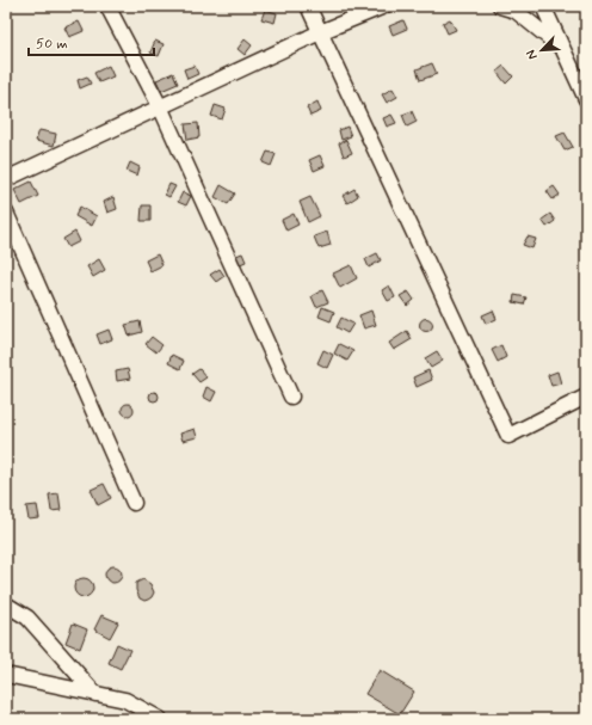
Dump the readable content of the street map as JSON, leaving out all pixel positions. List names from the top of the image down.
{
  "scale_bar": "50 m",
  "north": "bottom left"
}
